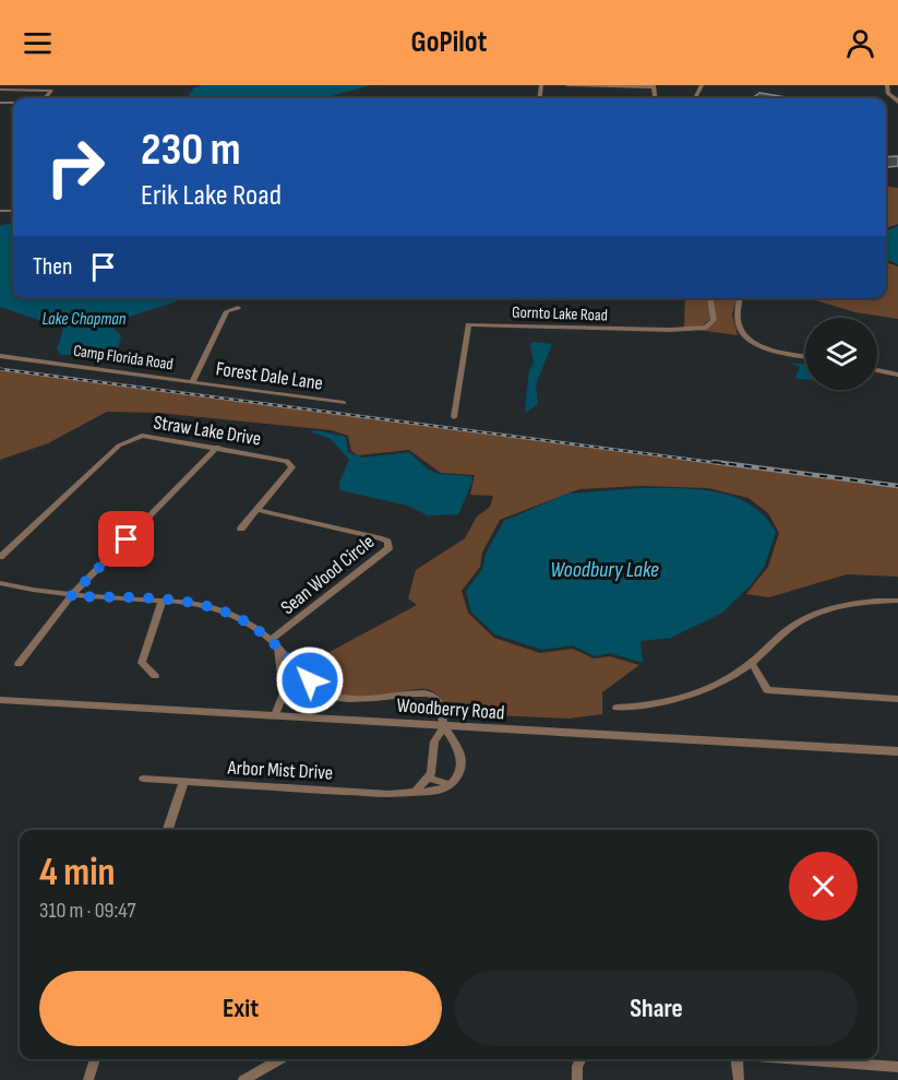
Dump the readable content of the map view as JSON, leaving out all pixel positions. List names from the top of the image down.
{
  "streets": {
    "street": [
      "Gornto Lake Road",
      "Camp Florida Road",
      "Forest Dale Lane",
      "Straw Lake Drive",
      "Sean Wood Circle",
      "Woodberry Road",
      "Arbor Mist Drive"
    ]
  },
  "crossings": [
    ["Camp Florida Road", "Forest Dale Lane"],
    ["Straw Lake Drive", "Sean Wood Circle"]
  ],
  "water": ["Lake Chapman", "Woodbury Lake"],
  "page": {
    "header": "GoPilot",
    "turn": ["230 m", "Erik Lake Road"],
    "then": "Then",
    "heading": ["4 min", "310 m · 09:47"],
    "buttons": ["Exit", "Share"]
  }
}
